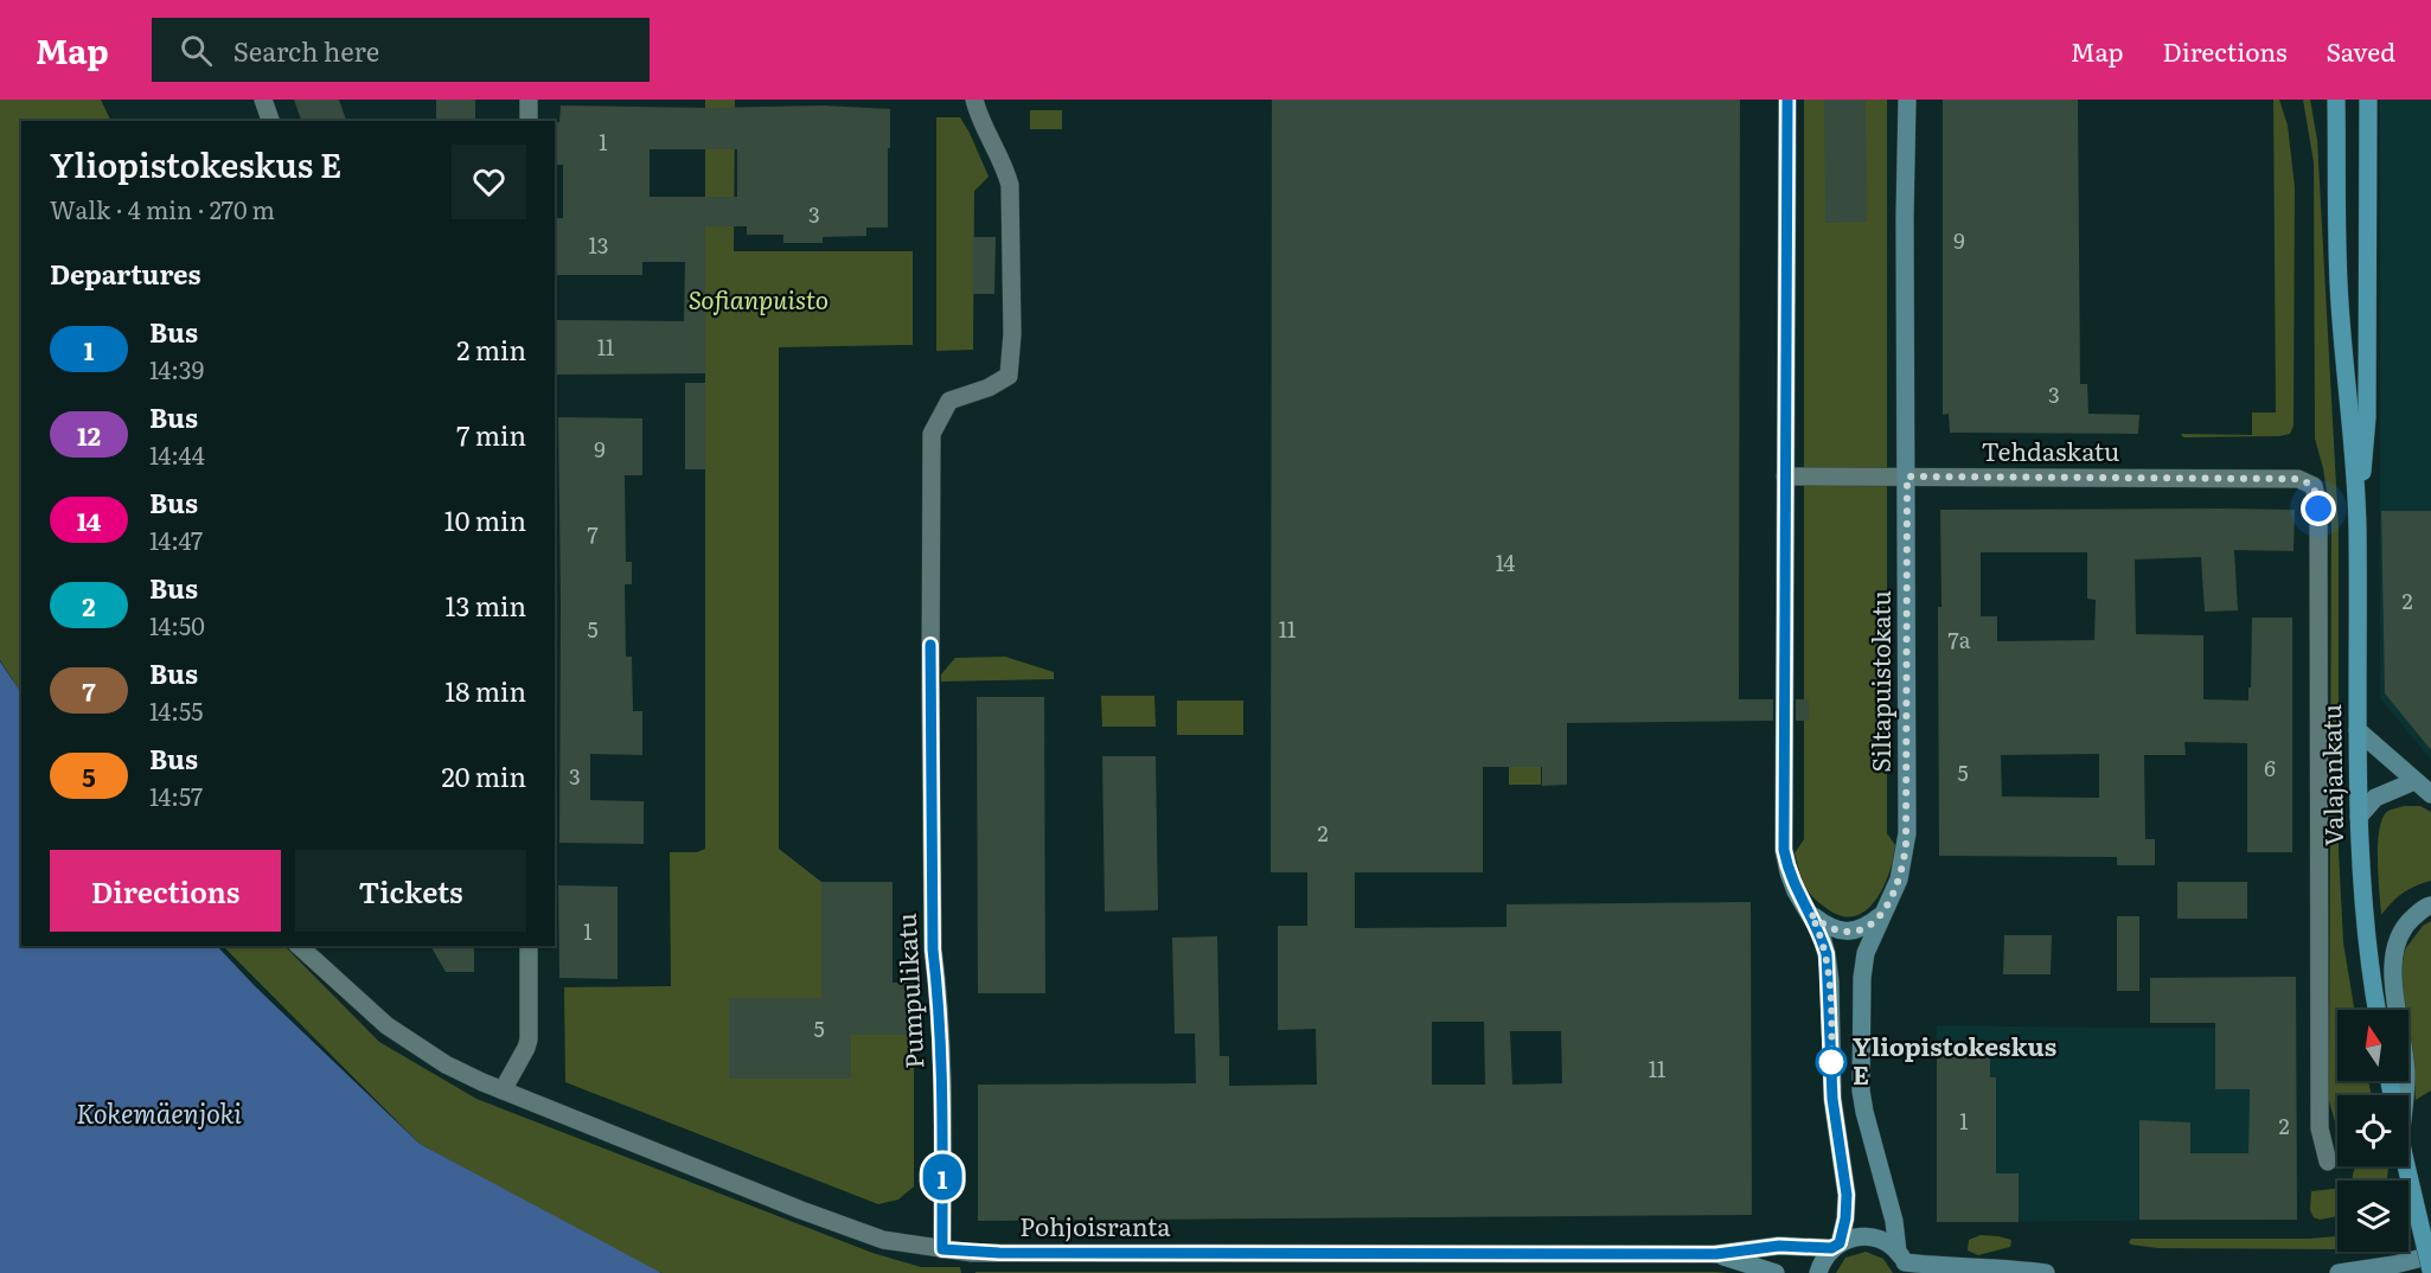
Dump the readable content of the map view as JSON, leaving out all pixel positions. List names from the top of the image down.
{
  "streets": {
    "main road": ["Siltapuistokatu", "Valajankatu", "Pohjoisranta"],
    "street": ["Tehdaskatu", "Pumpulikatu"]
  },
  "crossings": [
    ["Tehdaskatu", "Siltapuistokatu"],
    ["Siltapuistokatu", "Pohjoisranta"],
    ["Pumpulikatu", "Pohjoisranta"]
  ],
  "water": ["Kokemäenjoki"],
  "parks": ["Sofianpuisto"],
  "places": ["Yliopistokeskus E"],
  "lines": ["bus line 1"],
  "house_numbers": [
    "1",
    "3",
    "9",
    "13",
    "11",
    "3",
    "9",
    "7",
    "14",
    "2",
    "5",
    "11",
    "7a",
    "6",
    "5",
    "3",
    "2",
    "1",
    "5",
    "11",
    "1",
    "2"
  ],
  "north": "top",
  "page": {
    "header": "Map",
    "search": "Search here",
    "nav": ["Map", "Directions", "Saved"],
    "on_map": "1",
    "heading": [
      ["Yliopistokeskus E", "Walk · 4 min · 270 m"],
      "Departures"
    ],
    "list": [
      {
        "mark": "1",
        "name": "Bus",
        "note": "14:39",
        "value": "2 min"
      },
      {
        "mark": "12",
        "name": "Bus",
        "note": "14:44",
        "value": "7 min"
      },
      {
        "mark": "14",
        "name": "Bus",
        "note": "14:47",
        "value": "10 min"
      },
      {
        "mark": "2",
        "name": "Bus",
        "note": "14:50",
        "value": "13 min"
      },
      {
        "mark": "7",
        "name": "Bus",
        "note": "14:55",
        "value": "18 min"
      },
      {
        "mark": "5",
        "name": "Bus",
        "note": "14:57",
        "value": "20 min"
      }
    ],
    "buttons": ["Directions", "Tickets"]
  }
}
